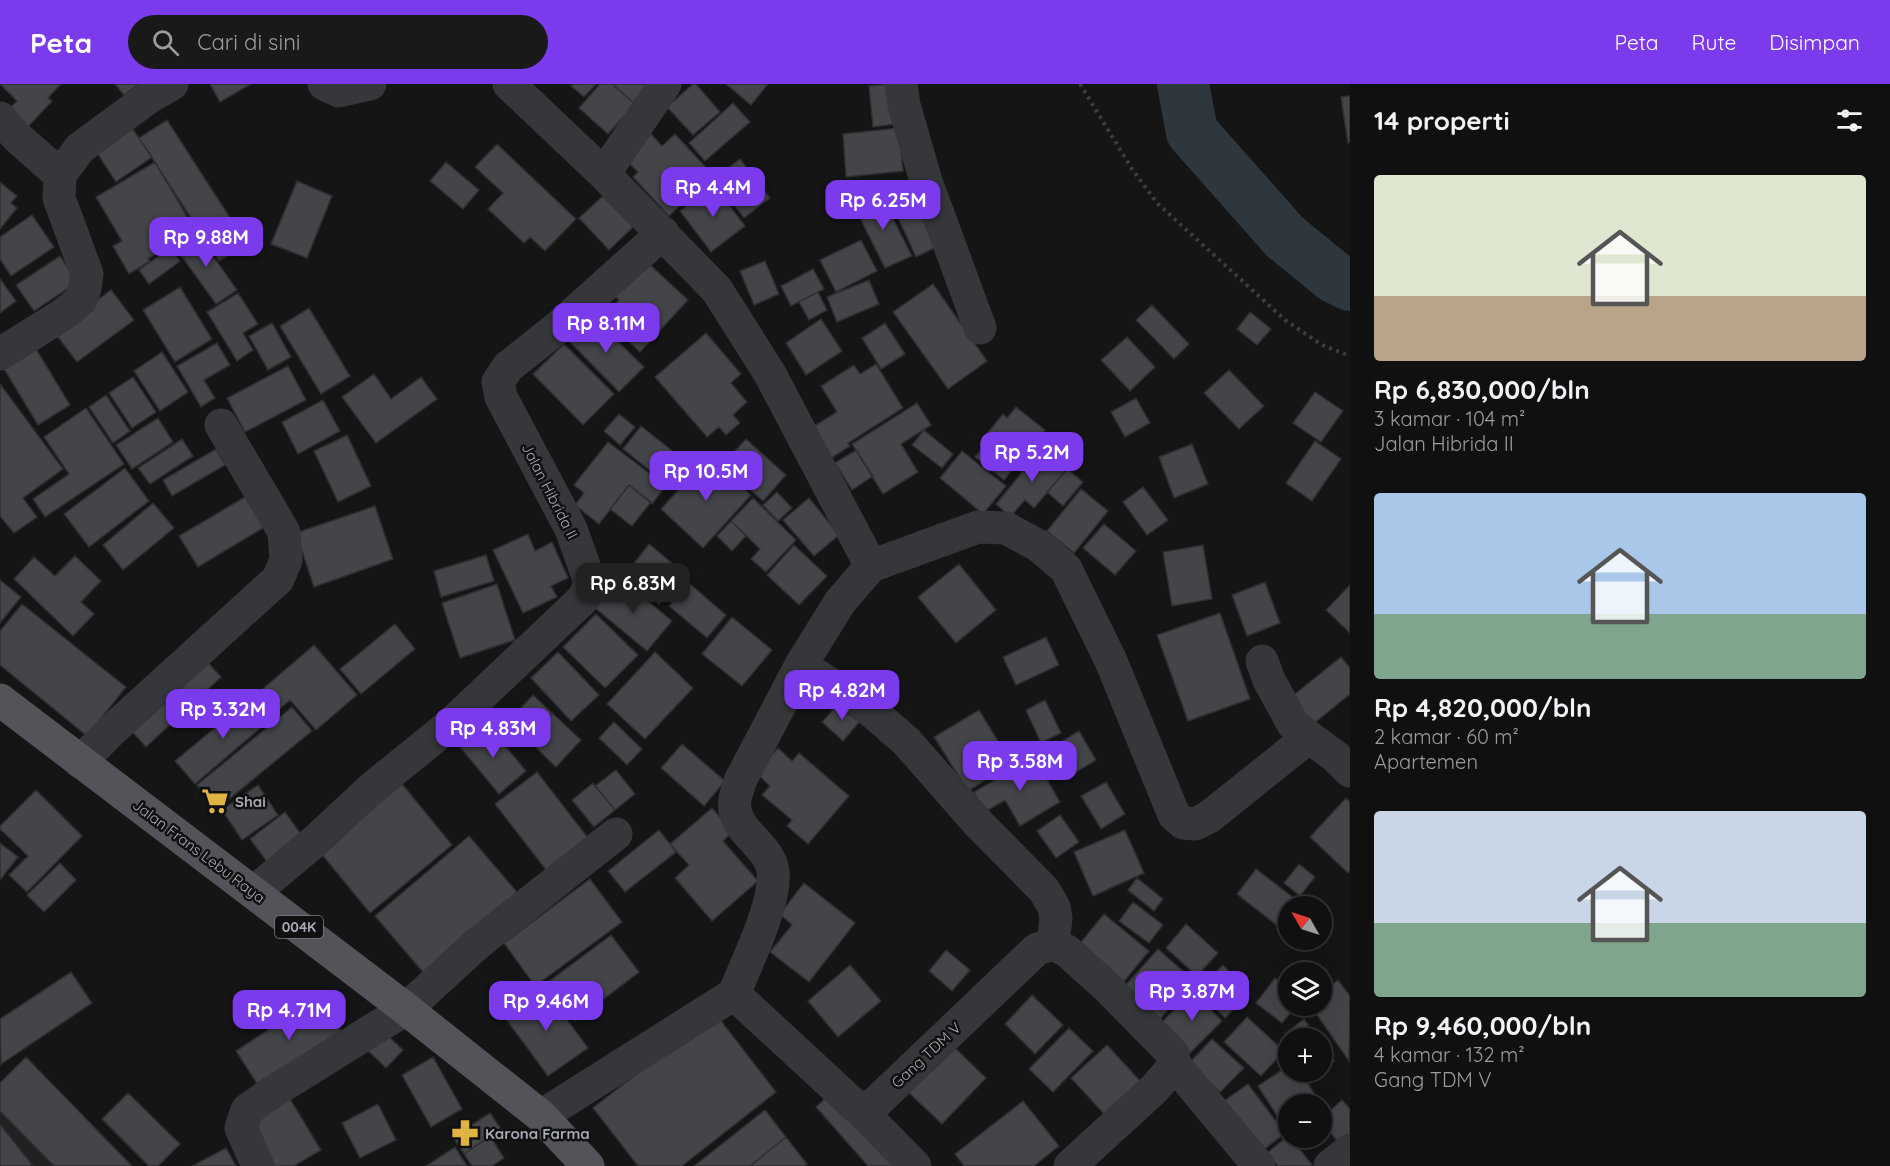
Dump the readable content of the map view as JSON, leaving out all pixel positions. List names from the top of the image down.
{
  "streets": {
    "main road": ["Jalan Frans Lebu Raya", "004K"],
    "street": ["Jalan Hibrida II", "Gang TDM V"]
  },
  "crossings": [
    ["Jalan Hibrida II", "Jalan Frans Lebu Raya"]
  ],
  "places": {
    "supermarket": ["Shai"],
    "pharmacy": ["Karona Farma"]
  },
  "north": "top left",
  "page": {
    "header": "Peta",
    "search": "Cari di sini",
    "nav": ["Peta", "Rute", "Disimpan"],
    "heading": "14 properti",
    "list": [
      {
        "name": "Rp 6,830,000/bln",
        "note": "3 kamar · 104 m² · Jalan Hibrida II"
      },
      {
        "name": "Rp 4,820,000/bln",
        "note": "2 kamar · 60 m² · Apartemen"
      },
      {
        "name": "Rp 9,460,000/bln",
        "note": "4 kamar · 132 m² · Gang TDM V"
      }
    ],
    "price": [
      "Rp 4.4M",
      "Rp 6.25M",
      "Rp 9.88M",
      "Rp 8.11M",
      "Rp 5.2M",
      "Rp 10.5M",
      "Rp 6.83M",
      "Rp 4.82M",
      "Rp 3.32M",
      "Rp 4.83M",
      "Rp 3.58M",
      "Rp 3.87M",
      "Rp 9.46M",
      "Rp 4.71M"
    ],
    "map_buttons": ["+", "−"]
  }
}
